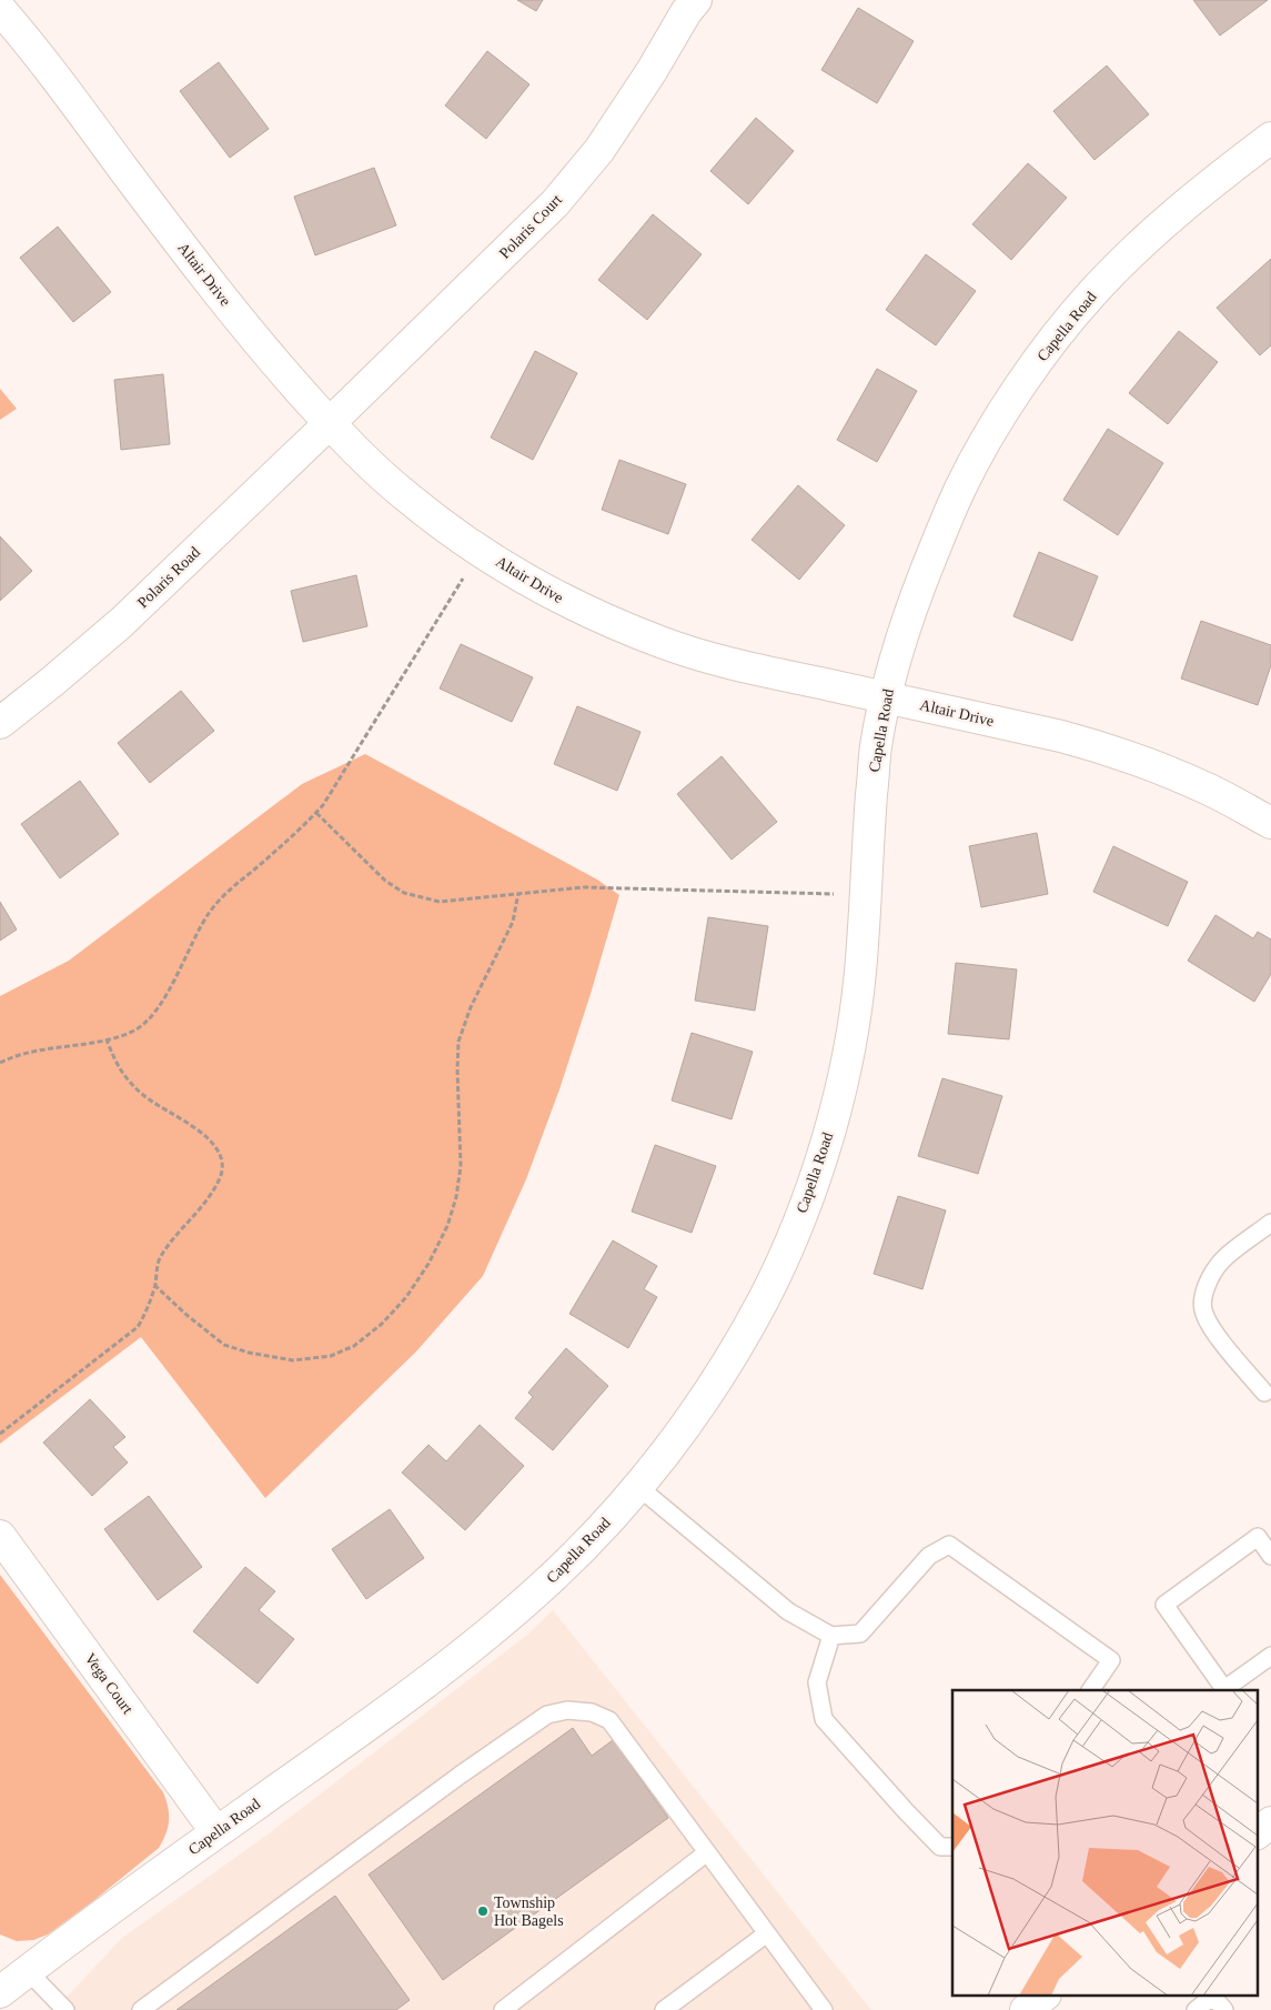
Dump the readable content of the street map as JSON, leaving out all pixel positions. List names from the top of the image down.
{
  "streets": {
    "street": [
      "Polaris Court",
      "Altair Drive",
      "Capella Road",
      "Polaris Road",
      "Vega Court"
    ]
  },
  "crossings": [
    ["Polaris Court", "Altair Drive"],
    ["Polaris Court", "Polaris Road"],
    ["Altair Drive", "Capella Road"],
    ["Altair Drive", "Polaris Road"],
    ["Capella Road", "Vega Court"]
  ],
  "places": ["Township Hot Bagels"]
}
